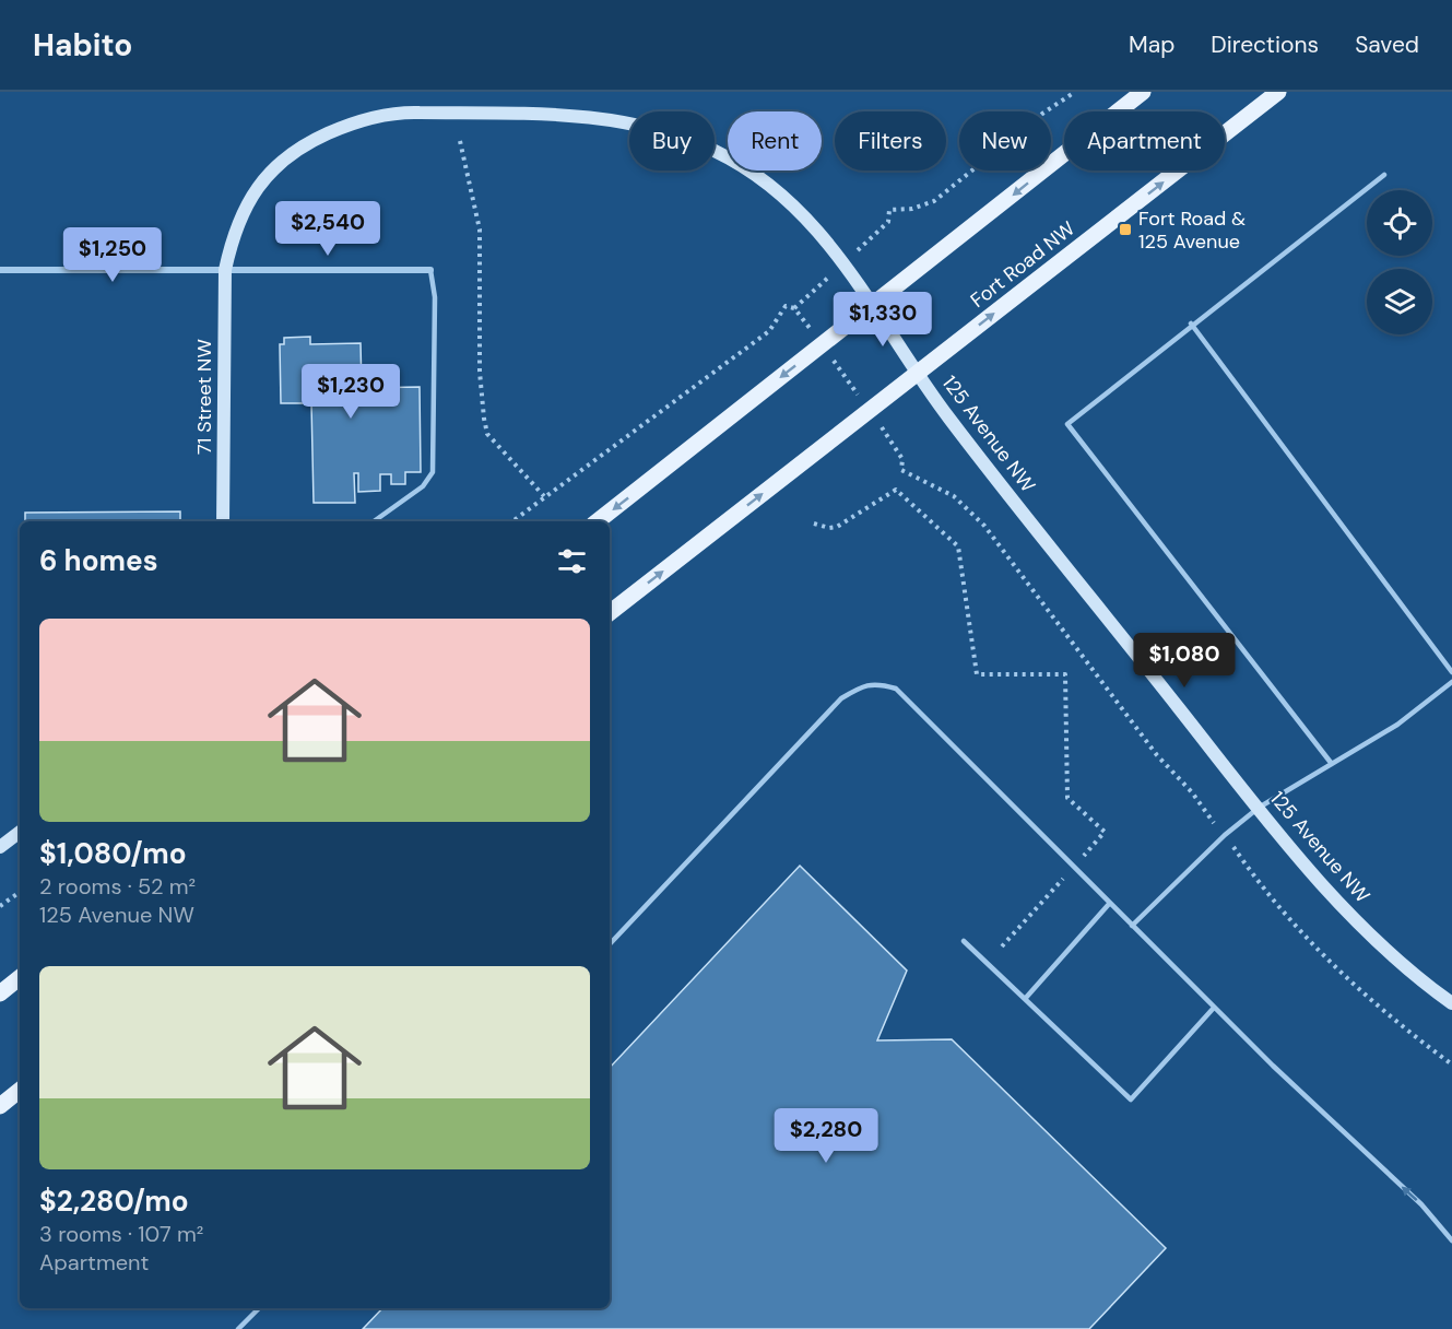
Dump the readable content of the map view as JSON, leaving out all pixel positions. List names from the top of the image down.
{
  "streets": {
    "main road": ["Fort Road NW"],
    "street": ["71 Street NW", "125 Avenue NW"]
  },
  "crossings": [
    ["Fort Road NW", "125 Avenue NW"],
    ["71 Street NW", "125 Avenue NW"]
  ],
  "places": {
    "transit": ["Fort Road & 125 Avenue"]
  },
  "page": {
    "header": "Habito",
    "nav": ["Map", "Directions", "Saved"],
    "chip": [
      "Buy",
      "Rent",
      "Filters",
      "New",
      "Apartment"
    ],
    "price": [
      "$2,540",
      "$1,250",
      "$1,330",
      "$1,230",
      "$1,080",
      "$2,280"
    ],
    "heading": "6 homes",
    "list": [
      {
        "name": "$1,080/mo",
        "note": "2 rooms · 52 m² · 125 Avenue NW"
      },
      {
        "name": "$2,280/mo",
        "note": "3 rooms · 107 m² · Apartment"
      }
    ]
  }
}
